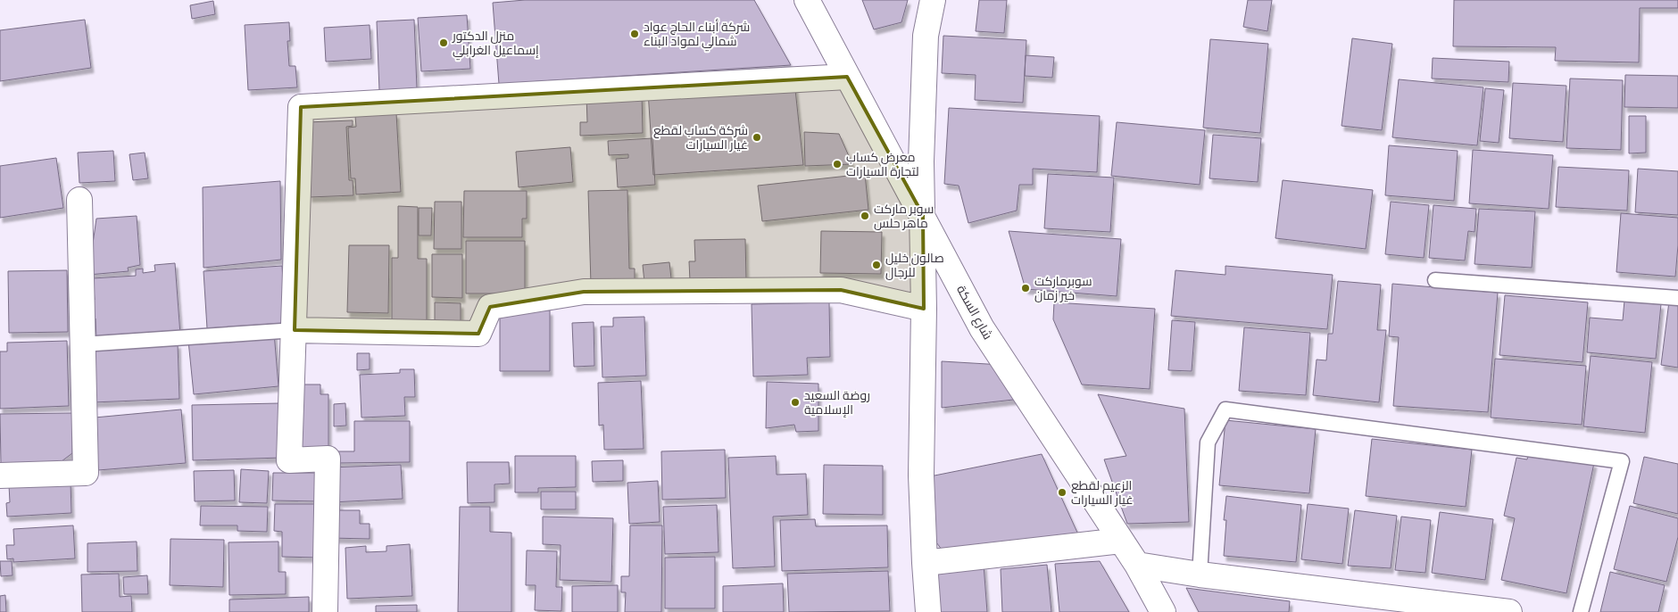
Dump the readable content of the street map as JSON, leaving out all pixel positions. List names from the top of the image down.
{
  "streets": {
    "street": ["شارع السكة"]
  },
  "places": [
    "شركة أبناء الحاج عواد شمالي لمواد البناء",
    "منزل الدكتور إسماعيل الغرابلي",
    "شركة كساب لقطع غيار السيارات",
    "معرض كساب لتجارة السيارات",
    "سوبر ماركت ماهر حلس",
    "صالون خليل للرجال",
    "سوبرماركت خير زمان",
    "روضة السعيد الإسلامية",
    "الزعيم لقطع غيار السيارات"
  ]
}
